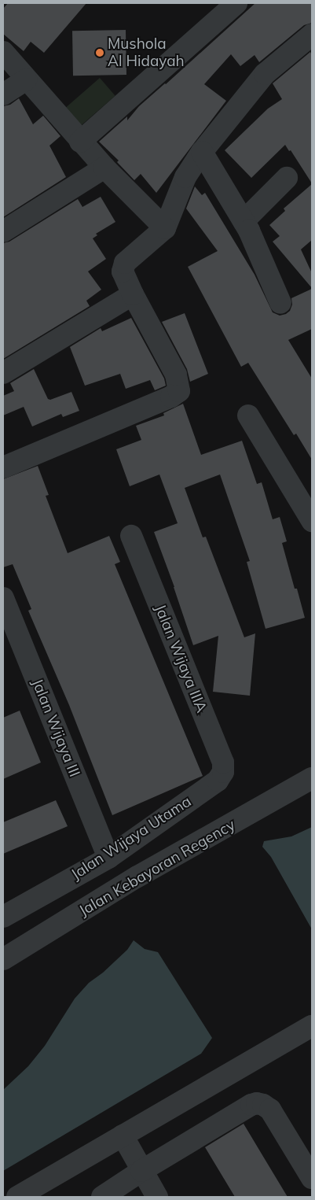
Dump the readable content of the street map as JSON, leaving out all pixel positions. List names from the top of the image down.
{
  "streets": {
    "street": [
      "Jalan Wijaya IIIA",
      "Jalan Wijaya III",
      "Jalan Wijaya Utama",
      "Jalan Kebayoran Regency"
    ]
  },
  "crossings": [
    ["Jalan Wijaya IIIA", "Jalan Wijaya Utama"],
    ["Jalan Wijaya III", "Jalan Wijaya Utama"]
  ],
  "places": ["Mushola Al Hidayah"]
}
